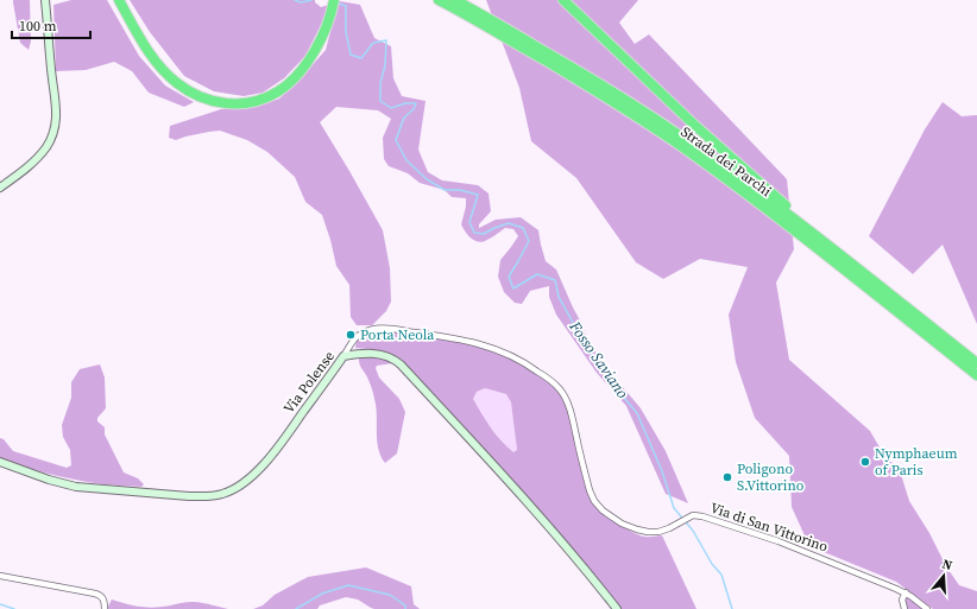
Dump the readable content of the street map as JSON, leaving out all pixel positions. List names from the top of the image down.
{
  "streets": {
    "highway": ["Strada dei Parchi"],
    "street": ["Via Polense", "Via di San Vittorino"]
  },
  "crossings": [
    ["Via Polense", "Via di San Vittorino"]
  ],
  "water": ["Fosso Saviano"],
  "places": ["Porta Neola", "Nymphaeum of Paris", "Poligono S.Vittorino"],
  "scale_bar": "100 m",
  "north": "top"
}
